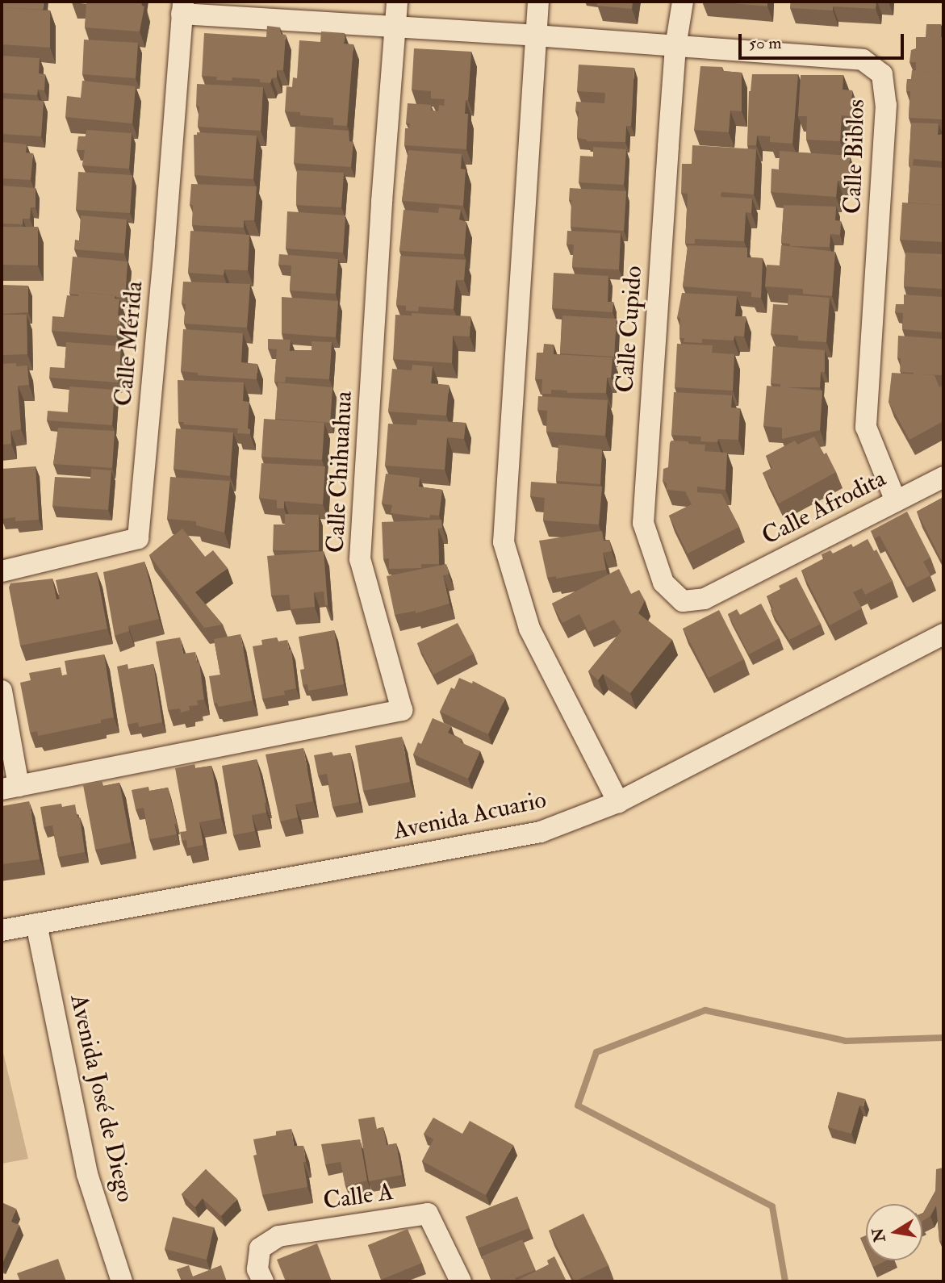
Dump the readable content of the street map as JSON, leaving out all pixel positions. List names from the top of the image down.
{
  "streets": {
    "street": [
      "Calle Biblos",
      "Calle Cupido",
      "Calle Mérida",
      "Calle Chihuahua",
      "Calle Afrodita",
      "Avenida Acuario",
      "Avenida José de Diego",
      "Calle A"
    ]
  },
  "crossings": [
    ["Calle Biblos", "Calle Cupido"],
    ["Calle Biblos", "Calle Mérida"],
    ["Calle Biblos", "Calle Chihuahua"],
    ["Calle Biblos", "Calle Afrodita"],
    ["Calle Cupido", "Calle Afrodita"],
    ["Avenida Acuario", "Avenida José de Diego"]
  ],
  "scale_bar": "50 m",
  "north": "left"
}
